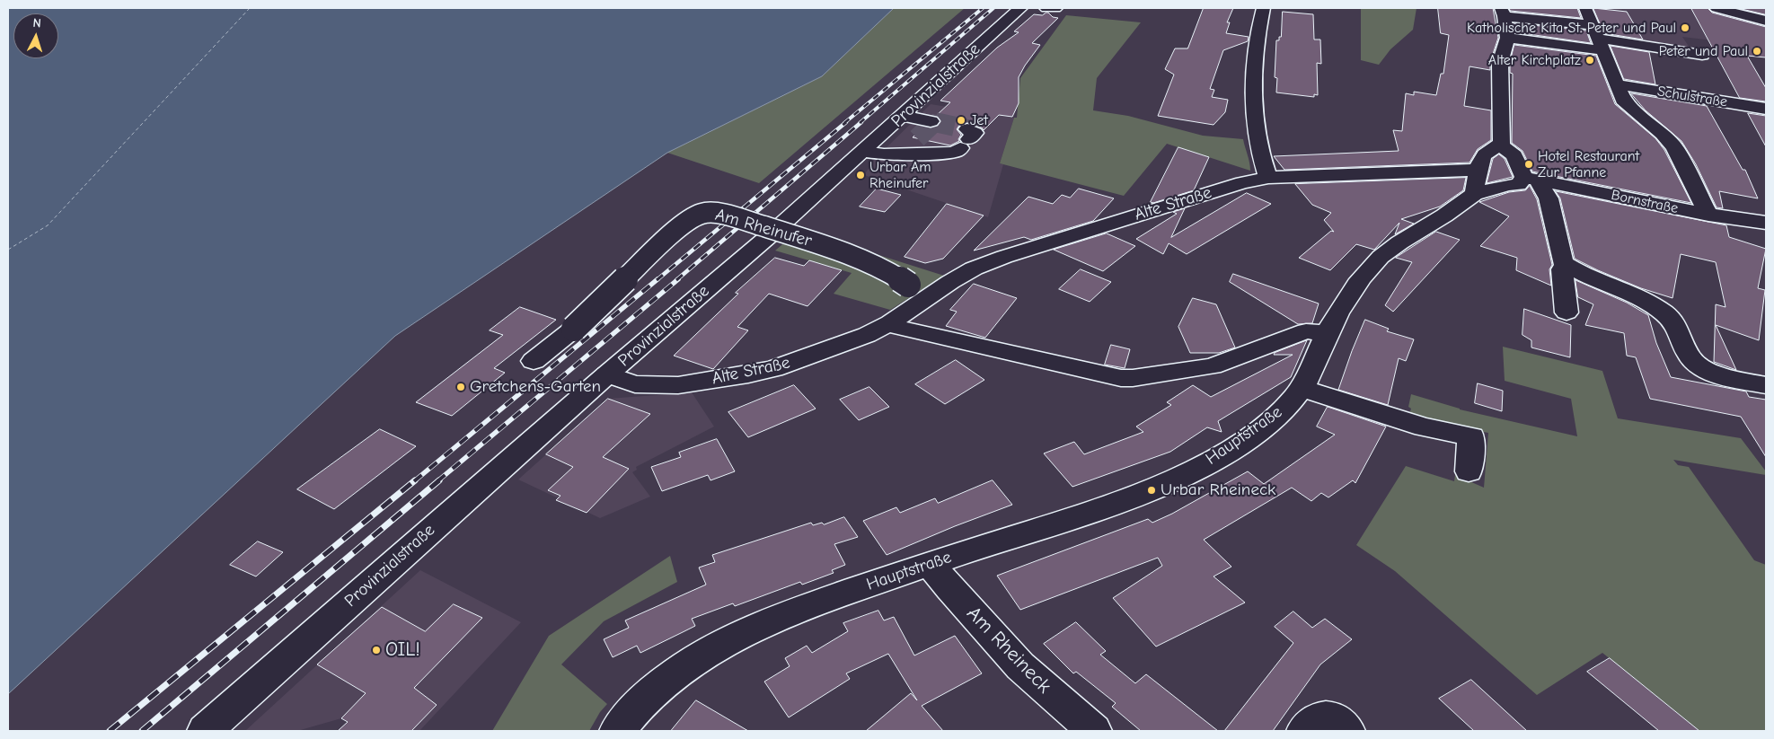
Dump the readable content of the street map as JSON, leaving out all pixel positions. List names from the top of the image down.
{
  "streets": {
    "street": [
      "Provinzialstraße",
      "Schulstraße",
      "Bornstraße",
      "Alte Straße",
      "Am Rheinufer",
      "Hauptstraße",
      "Am Rheineck"
    ]
  },
  "crossings": [
    ["Provinzialstraße", "Alte Straße"],
    ["Alte Straße", "Am Rheinufer"],
    ["Alte Straße", "Hauptstraße"],
    ["Hauptstraße", "Am Rheineck"]
  ],
  "places": [
    "Katholische Kita St. Peter und Paul",
    "Peter und Paul",
    "Alter Kirchplatz",
    "Jet",
    "Hotel Restaurant Zur Pfanne",
    "Urbar Am Rheinufer",
    "Gretchens-Garten",
    "Urbar Rheineck",
    "OIL!"
  ],
  "north": "top"
}
